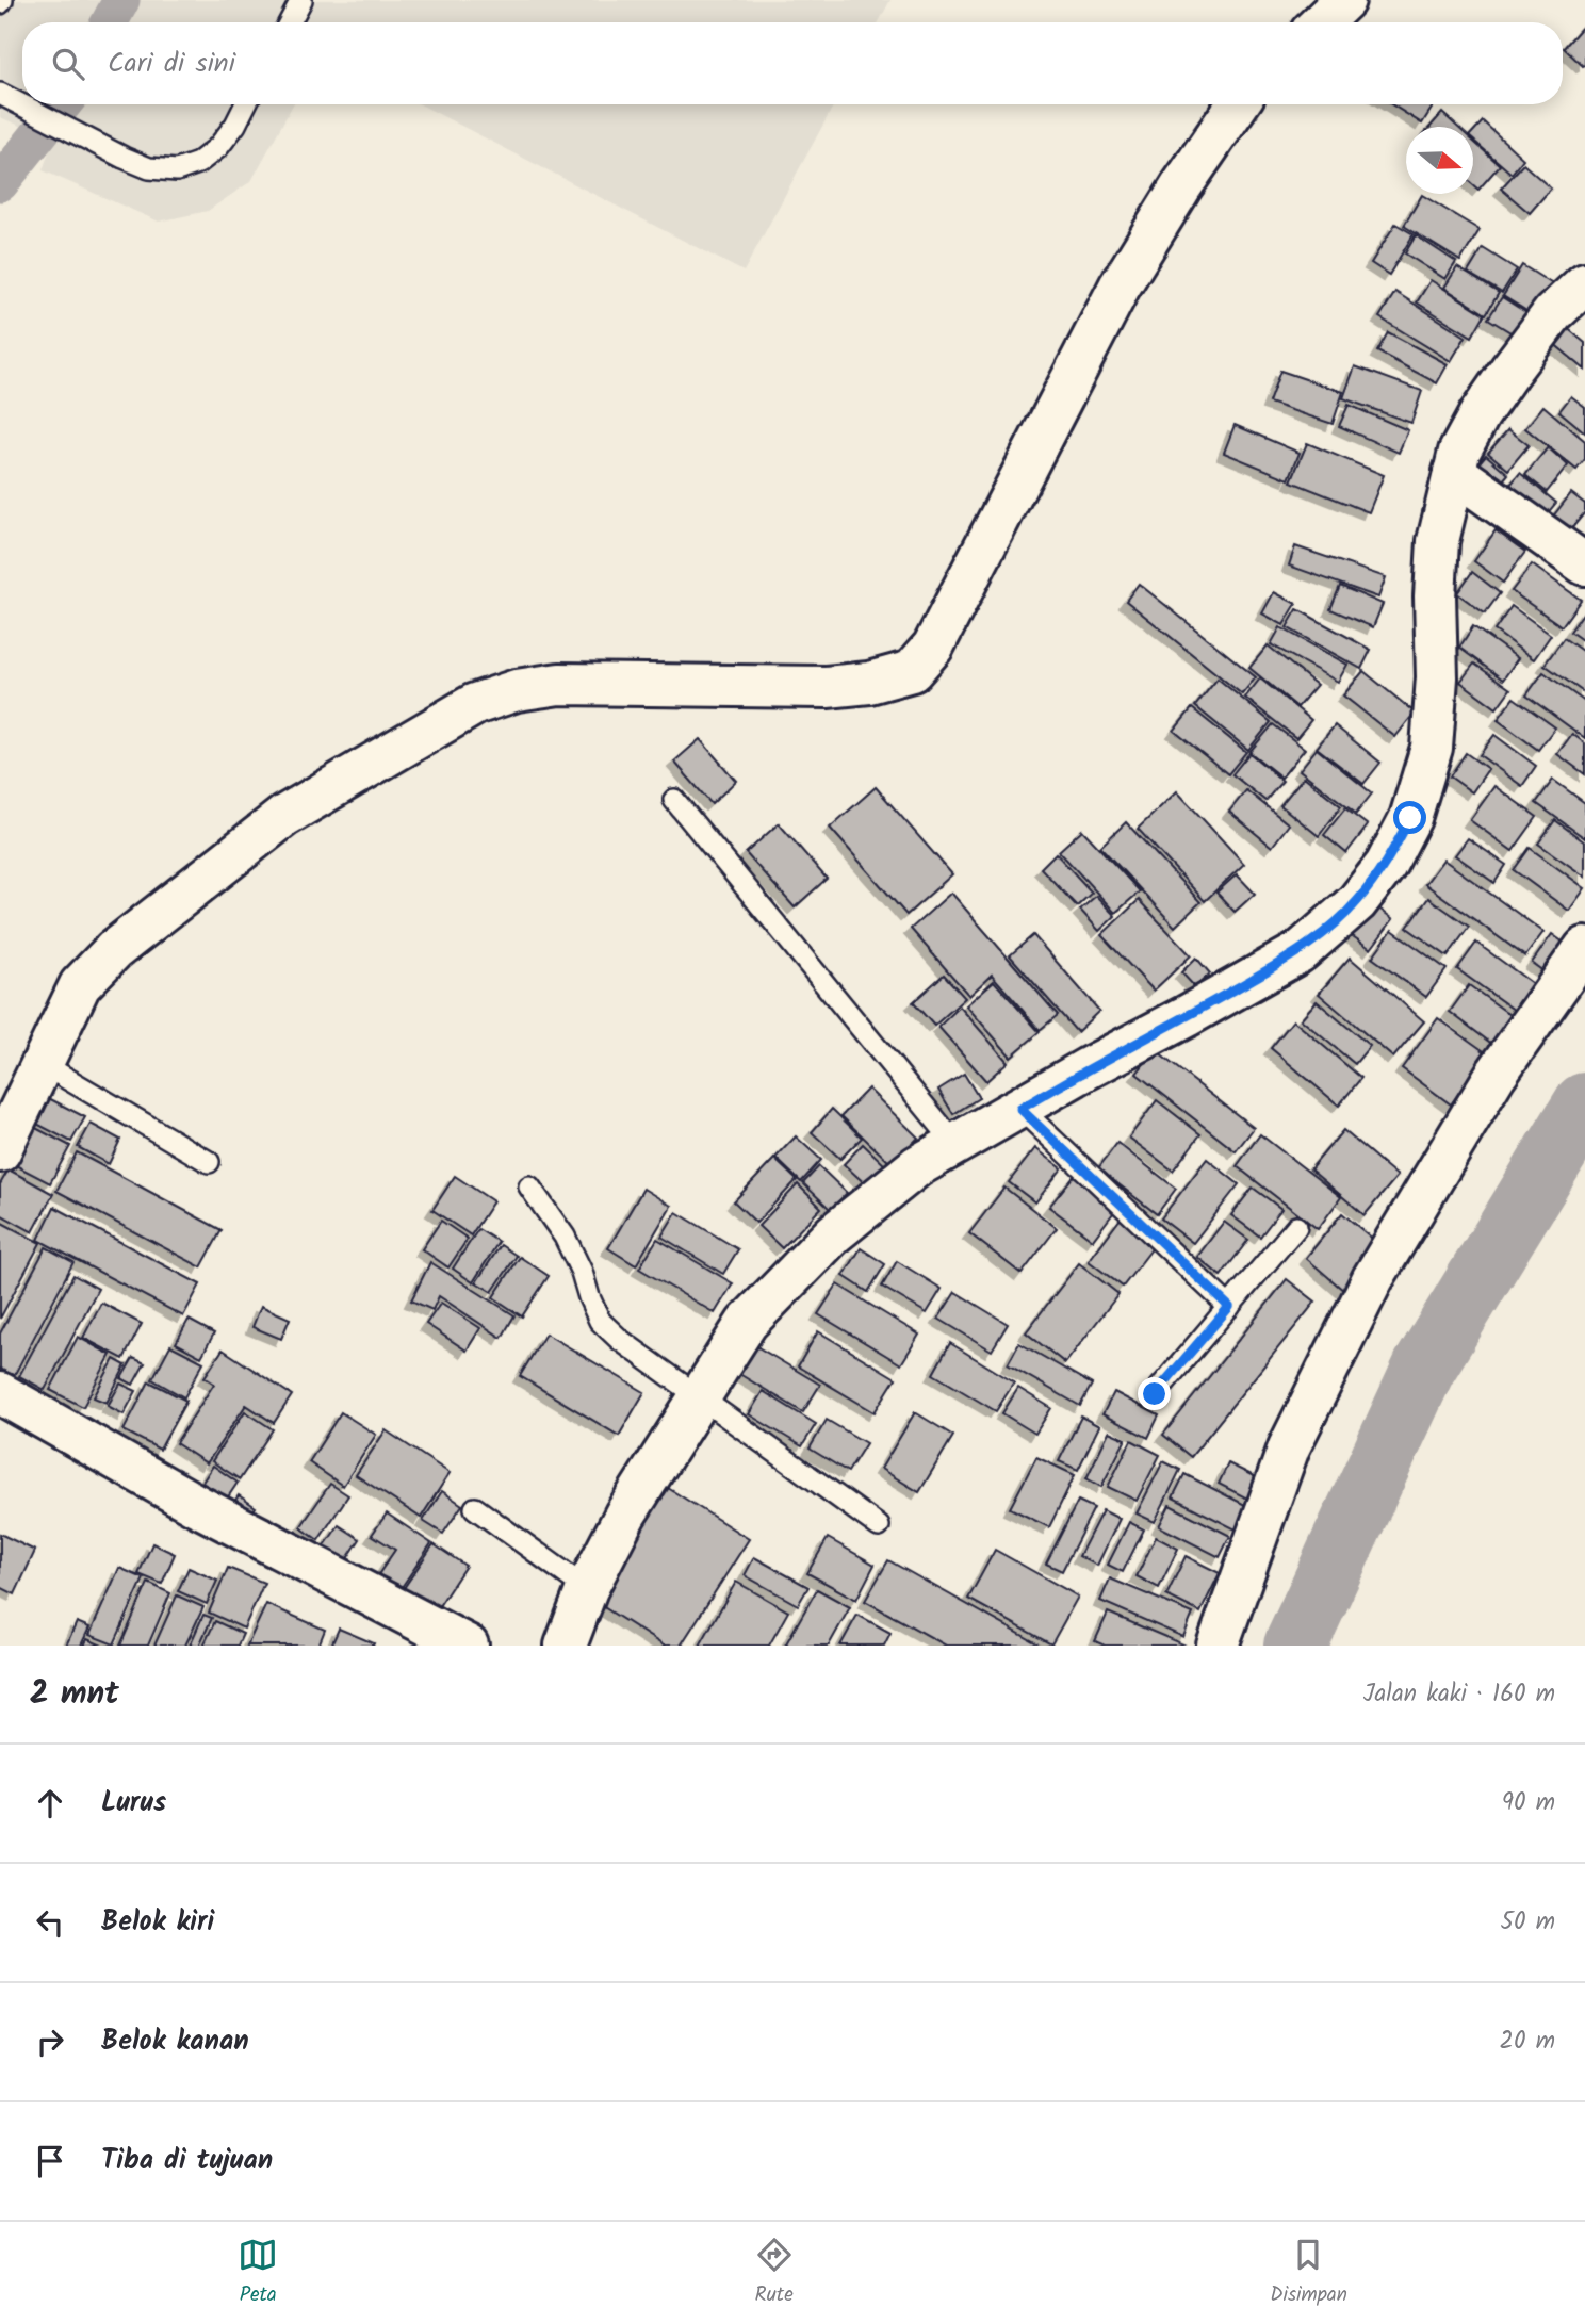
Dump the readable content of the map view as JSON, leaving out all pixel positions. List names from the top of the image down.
{
  "north": "right",
  "page": {
    "search": "Cari di sini",
    "heading": ["2 mnt", "Jalan kaki · 160 m"],
    "list": [
      ["Lurus", "90 m"],
      ["Belok kiri", "50 m"],
      ["Belok kanan", "20 m"],
      "Tiba di tujuan"
    ],
    "nav": ["Peta", "Rute", "Disimpan"]
  }
}
